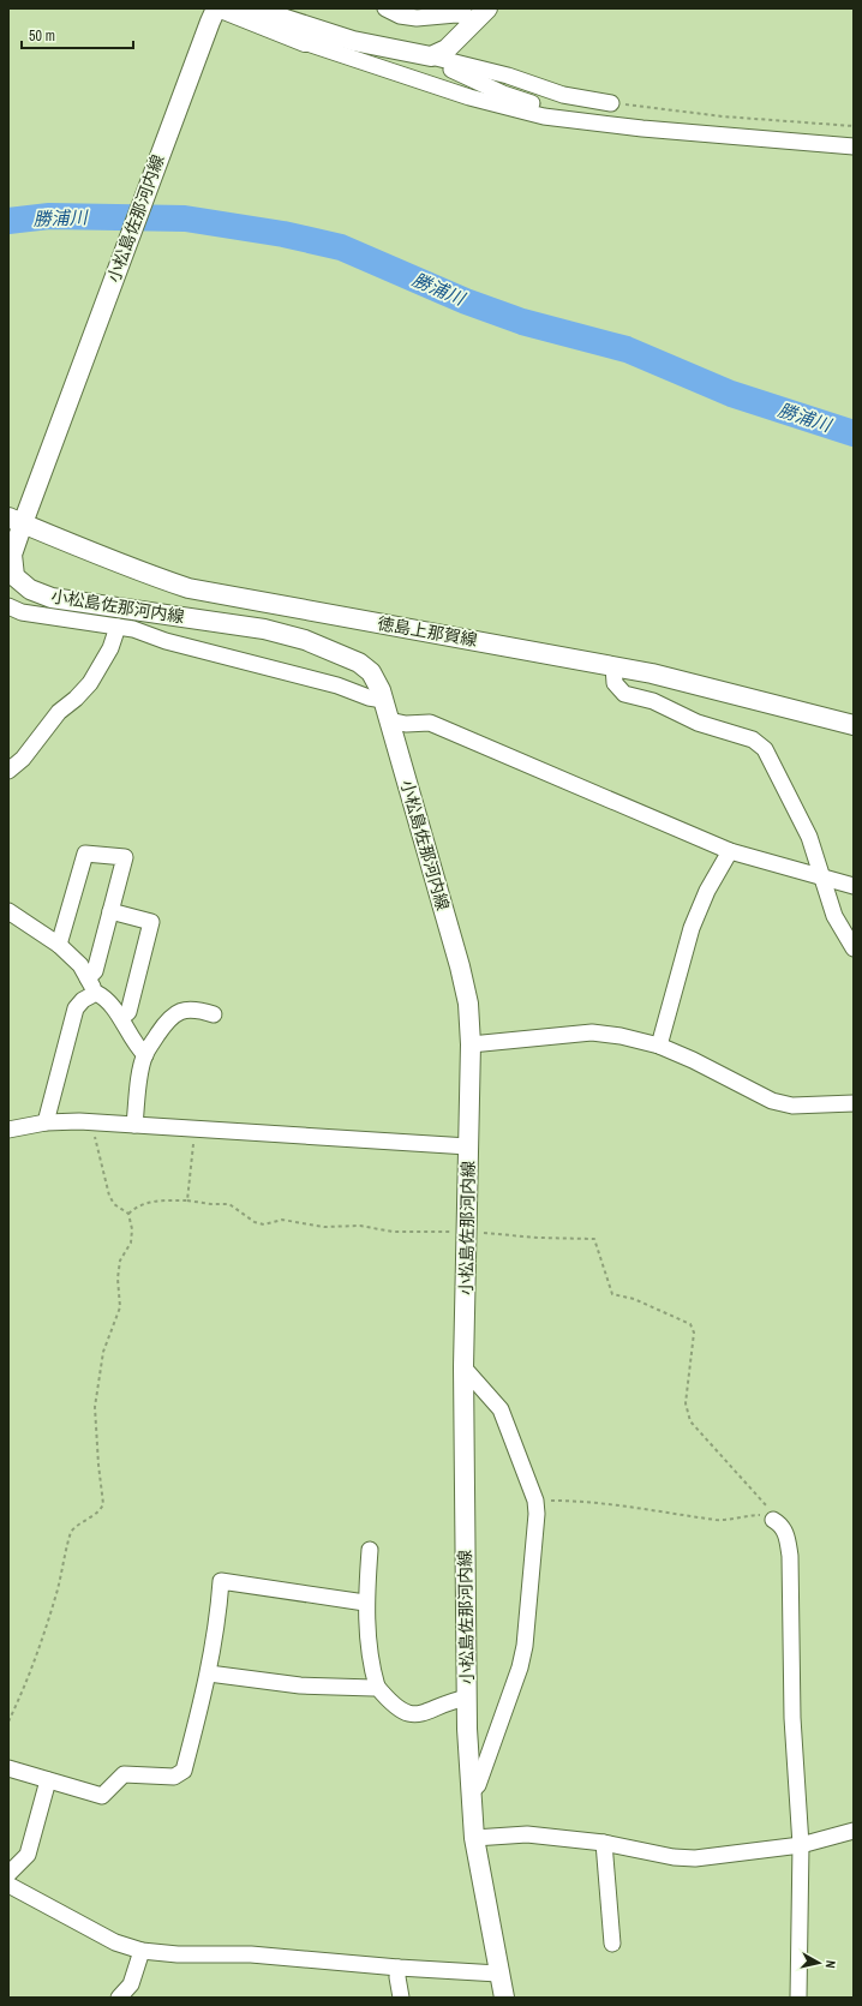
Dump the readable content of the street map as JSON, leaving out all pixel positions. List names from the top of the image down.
{
  "streets": {
    "main road": ["小松島佐那河内線", "徳島上那賀線"]
  },
  "crossings": [
    ["小松島佐那河内線", "徳島上那賀線"]
  ],
  "water": ["勝浦川"],
  "scale_bar": "50 m",
  "north": "right"
}
